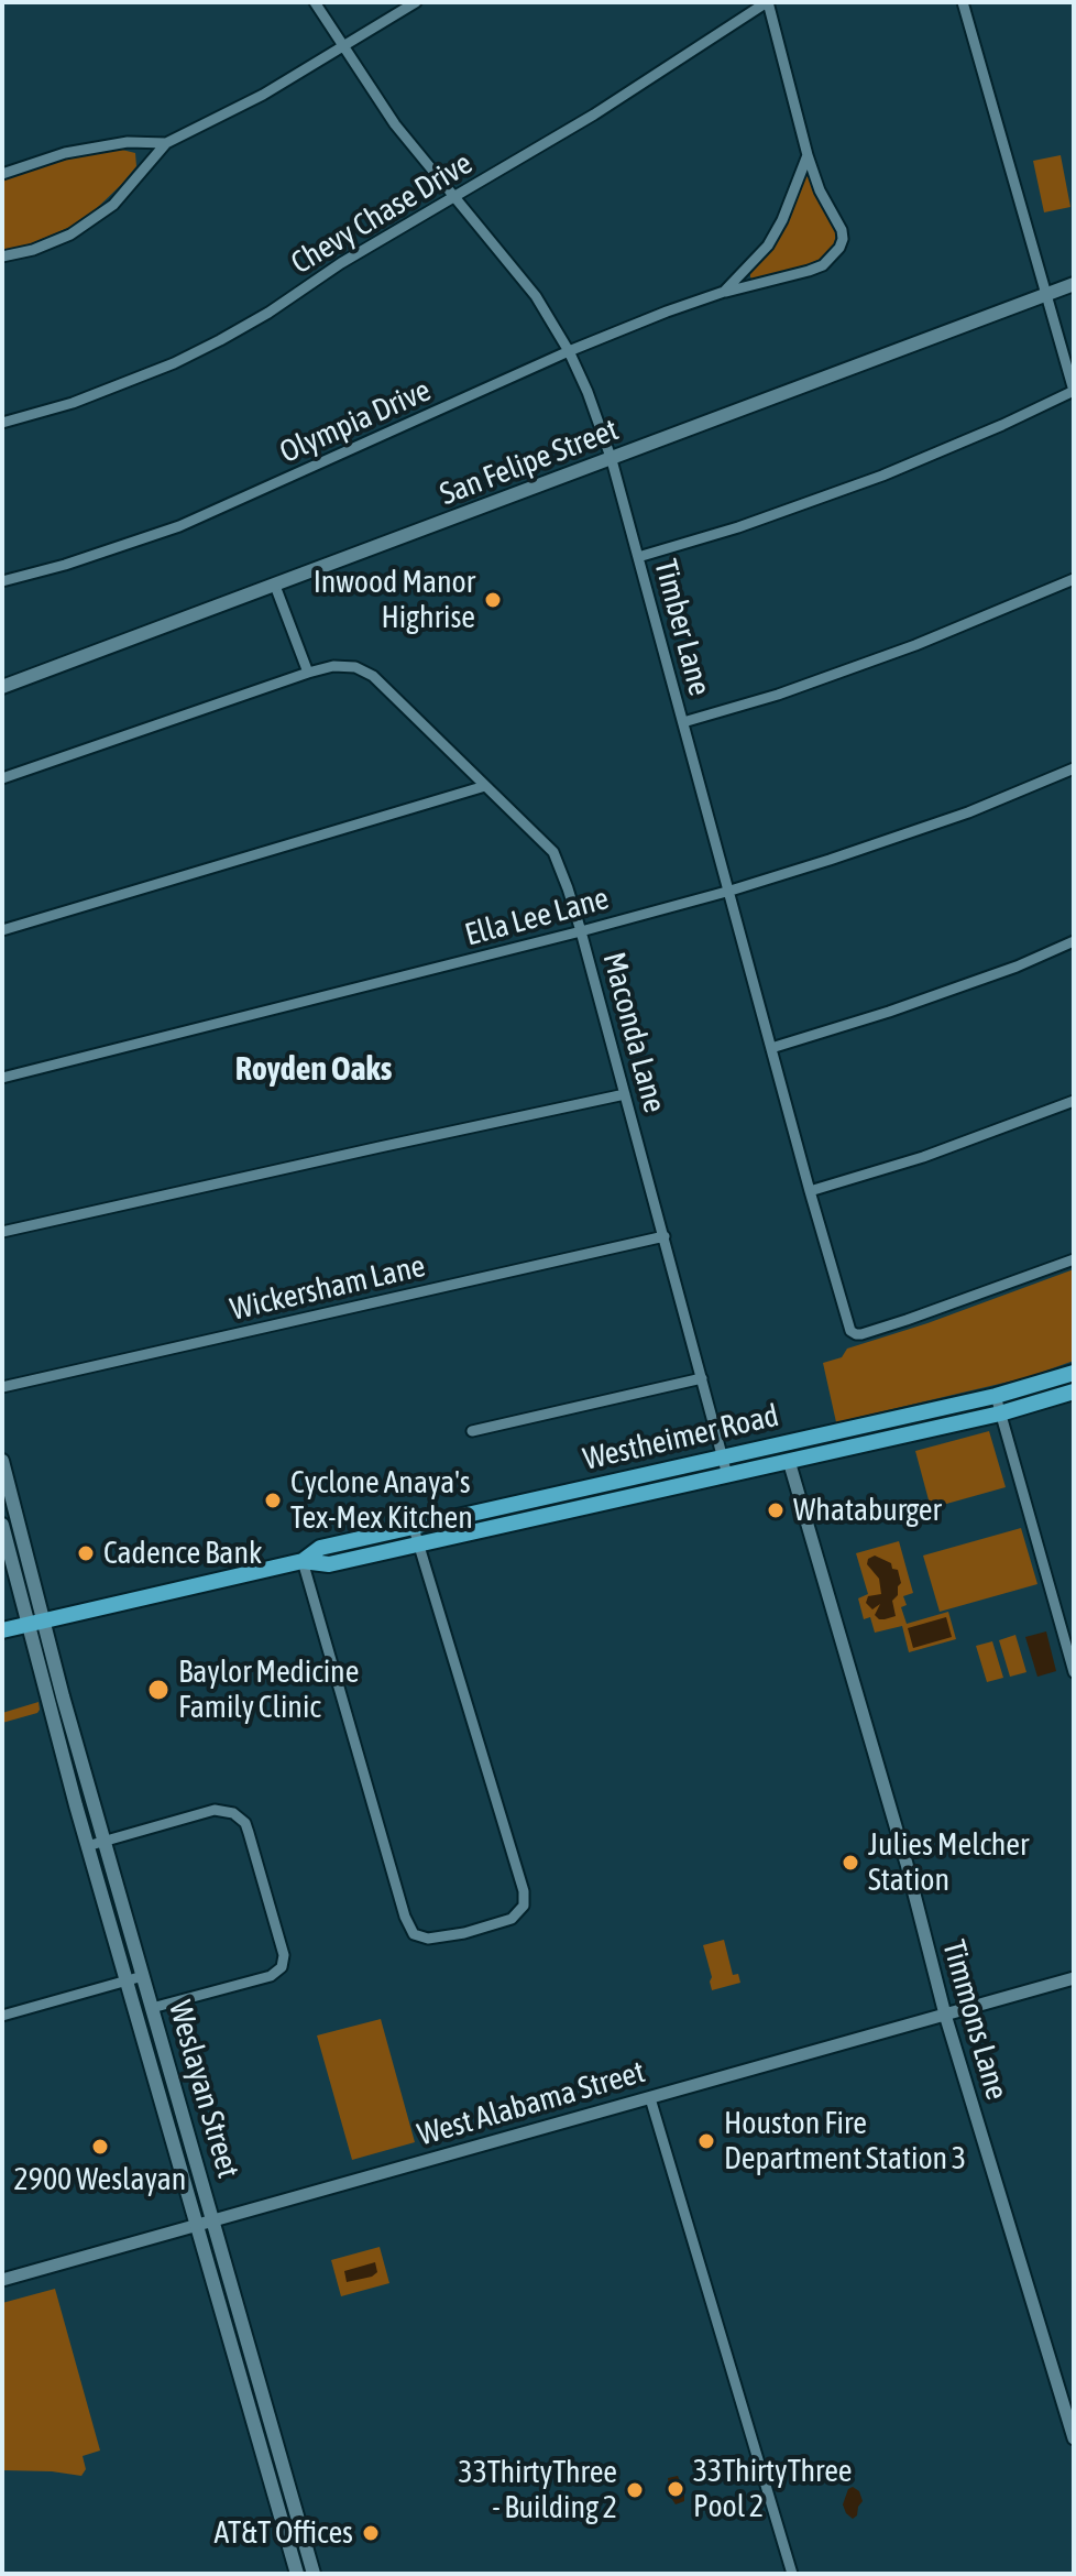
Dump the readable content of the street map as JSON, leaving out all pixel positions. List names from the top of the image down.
{
  "streets": {
    "main road": ["San Felipe Street", "Westheimer Road", "Weslayan Street"],
    "street": [
      "Chevy Chase Drive",
      "Olympia Drive",
      "Timber Lane",
      "Ella Lee Lane",
      "Maconda Lane",
      "Wickersham Lane",
      "Timmons Lane",
      "West Alabama Street"
    ]
  },
  "crossings": [
    ["Chevy Chase Drive", "Olympia Drive"],
    ["Chevy Chase Drive", "Timber Lane"],
    ["Olympia Drive", "Timber Lane"],
    ["San Felipe Street", "Timber Lane"],
    ["Timber Lane", "Ella Lee Lane"],
    ["Ella Lee Lane", "Maconda Lane"],
    ["Maconda Lane", "Wickersham Lane"],
    ["Maconda Lane", "Westheimer Road"],
    ["Westheimer Road", "Timmons Lane"],
    ["Westheimer Road", "Weslayan Street"],
    ["Timmons Lane", "West Alabama Street"],
    ["Weslayan Street", "West Alabama Street"]
  ],
  "districts": ["Royden Oaks"],
  "places": [
    "Inwood Manor Highrise",
    "Cyclone Anaya's Tex-Mex Kitchen",
    "Whataburger",
    "Cadence Bank",
    "Baylor Medicine Family Clinic",
    "Julies Melcher Station",
    "Houston Fire Department Station 3",
    "2900 Weslayan",
    "33ThirtyThree Pool 2",
    "33ThirtyThree - Building 2",
    "AT&T Offices"
  ]
}
